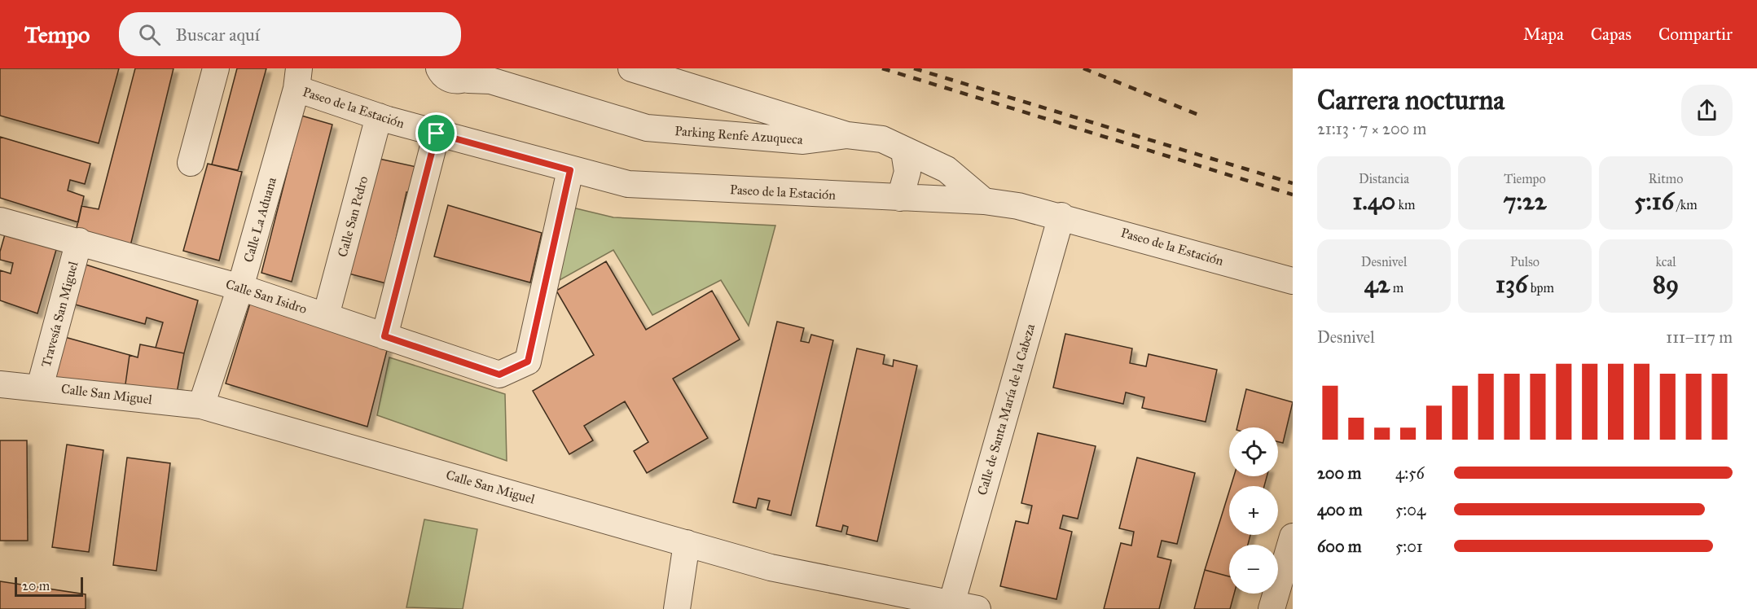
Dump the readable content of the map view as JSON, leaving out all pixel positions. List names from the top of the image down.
{
  "streets": {
    "street": [
      "Paseo de la Estación",
      "Parking Renfe Azuqueca",
      "Calle San Pedro",
      "Calle La Aduana",
      "Calle San Isidro",
      "Travesía San Miguel",
      "Calle San Miguel",
      "Calle de Santa María de la Cabeza"
    ]
  },
  "crossings": [
    ["Paseo de la Estación", "Calle San Pedro"],
    ["Paseo de la Estación", "Calle La Aduana"],
    ["Paseo de la Estación", "Calle San Isidro"],
    ["Paseo de la Estación", "Calle de Santa María de la Cabeza"],
    ["Calle San Pedro", "Calle San Isidro"],
    ["Calle La Aduana", "Calle San Isidro"],
    ["Calle La Aduana", "Calle San Miguel"],
    ["Calle San Isidro", "Travesía San Miguel"],
    ["Travesía San Miguel", "Calle San Miguel"],
    ["Calle San Miguel", "Calle de Santa María de la Cabeza"]
  ],
  "scale_bar": "20 m",
  "page": {
    "header": "Tempo",
    "search": "Buscar aquí",
    "nav": ["Mapa", "Capas", "Compartir"],
    "heading": ["Carrera nocturna", "21:13 · 7 × 200 m"],
    "stats": [
      ["Distancia", "1.40 km"],
      ["Tiempo", "7:22"],
      ["Ritmo", "5:16 /km"],
      ["Desnivel", "42 m"],
      ["Pulso", "136 bpm"],
      ["kcal", "89"]
    ],
    "chart": ["Desnivel", "111–117 m"],
    "map_buttons": ["+", "−"],
    "list": [
      {
        "name": "200 m",
        "note": "4:56"
      },
      {
        "name": "400 m",
        "note": "5:04"
      },
      {
        "name": "600 m",
        "note": "5:01"
      }
    ],
    "scale": "20 m"
  }
}
